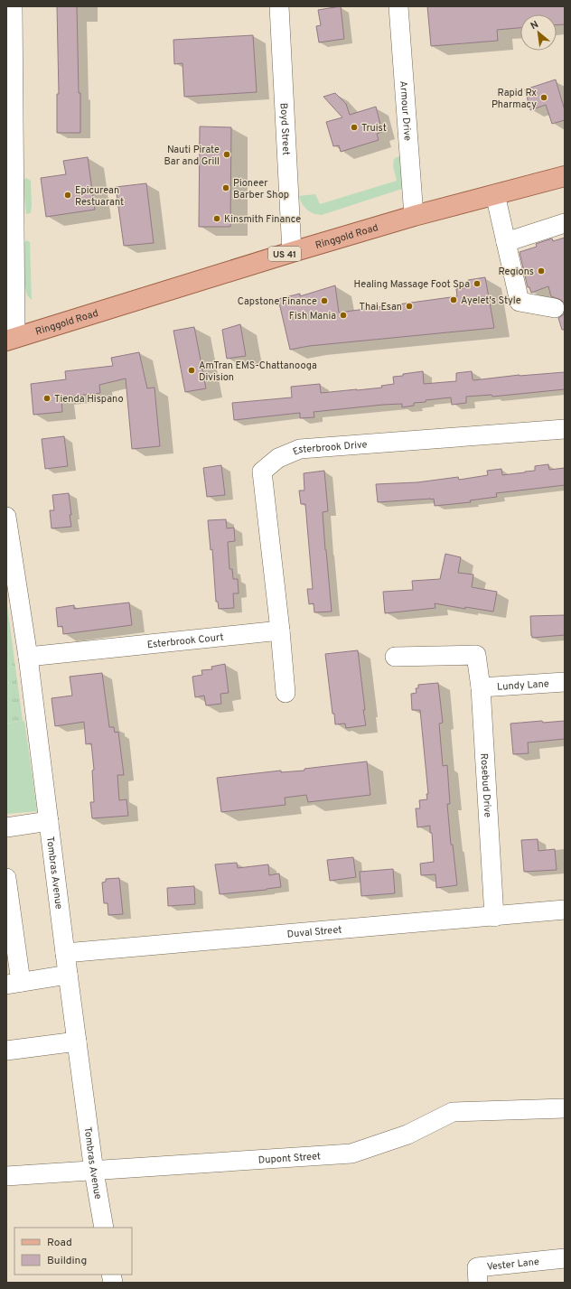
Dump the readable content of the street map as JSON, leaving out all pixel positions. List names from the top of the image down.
{
  "streets": {
    "main road": ["Ringgold Road", "US 41"],
    "street": [
      "Armour Drive",
      "Boyd Street",
      "Esterbrook Drive",
      "Esterbrook Court",
      "Lundy Lane",
      "Rosebud Drive",
      "Tombras Avenue",
      "Duval Street",
      "Dupont Street",
      "Vester Lane"
    ]
  },
  "crossings": [
    ["Armour Drive", "Ringgold Road"],
    ["Boyd Street", "Ringgold Road"],
    ["Esterbrook Drive", "Esterbrook Court"],
    ["Esterbrook Court", "Tombras Avenue"],
    ["Lundy Lane", "Rosebud Drive"],
    ["Rosebud Drive", "Duval Street"],
    ["Tombras Avenue", "Duval Street"],
    ["Tombras Avenue", "Dupont Street"]
  ],
  "places": [
    "Rapid Rx Pharmacy",
    "Truist",
    "Nauti Pirate Bar and Grill",
    "Pioneer Barber Shop",
    "Epicurean Restuarant",
    "Kinsmith Finance",
    "Regions",
    "Healing Massage Foot Spa",
    "Ayelet's Style",
    "Capstone Finance",
    "Thai Esan",
    "Fish Mania",
    "AmTran EMS-Chattanooga Division",
    "Tienda Hispano"
  ],
  "legend": ["Road", "Building"],
  "north": "top left"
}
